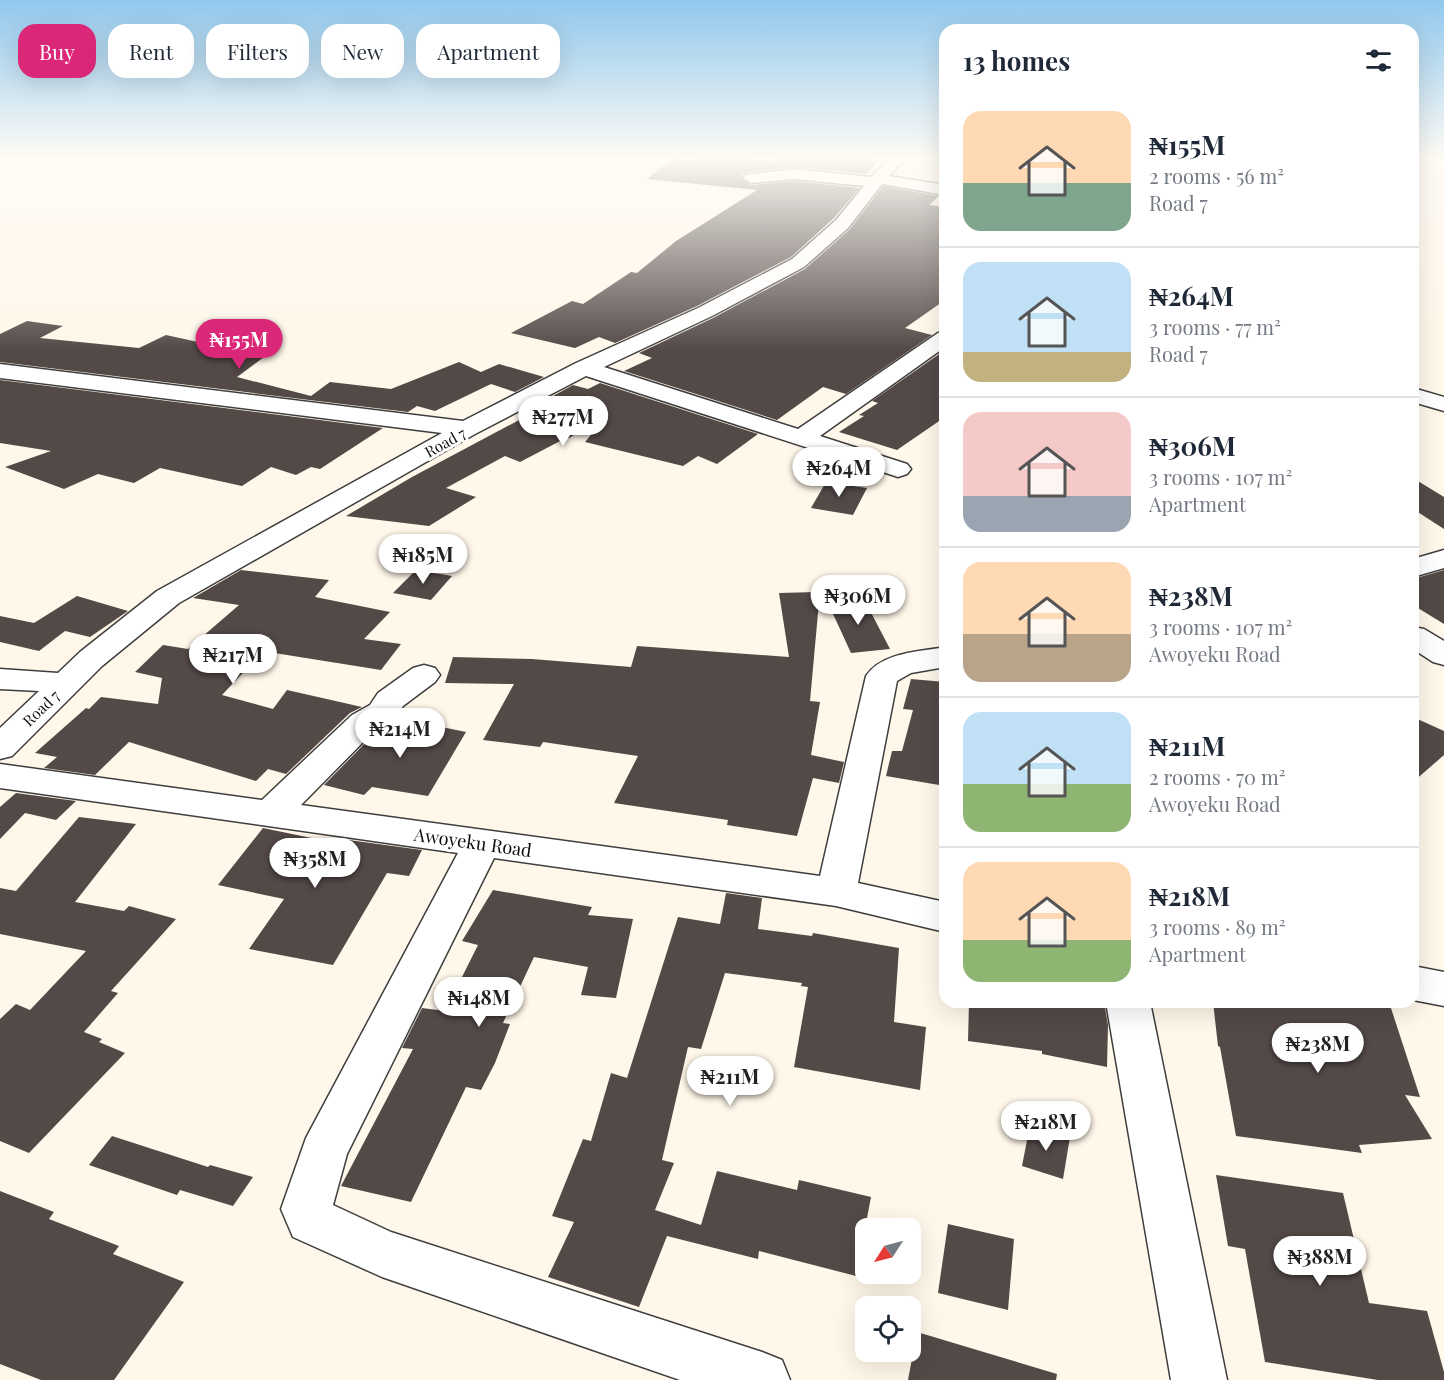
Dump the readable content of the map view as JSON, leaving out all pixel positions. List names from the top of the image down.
{
  "streets": {
    "street": ["Road 7", "Awoyeku Road"]
  },
  "north": "bottom left",
  "page": {
    "chip": [
      "Buy",
      "Rent",
      "Filters",
      "New",
      "Apartment"
    ],
    "heading": "13 homes",
    "list": [
      {
        "name": "₦155M",
        "note": "2 rooms · 56 m² · Road 7"
      },
      {
        "name": "₦264M",
        "note": "3 rooms · 77 m² · Road 7"
      },
      {
        "name": "₦306M",
        "note": "3 rooms · 107 m² · Apartment"
      },
      {
        "name": "₦238M",
        "note": "3 rooms · 107 m² · Awoyeku Road"
      },
      {
        "name": "₦211M",
        "note": "2 rooms · 70 m² · Awoyeku Road"
      },
      {
        "name": "₦218M",
        "note": "3 rooms · 89 m² · Apartment"
      }
    ],
    "price": [
      "₦155M",
      "₦277M",
      "₦264M",
      "₦185M",
      "₦306M",
      "₦217M",
      "₦214M",
      "₦358M",
      "₦148M",
      "₦238M",
      "₦211M",
      "₦218M",
      "₦388M"
    ]
  }
}
